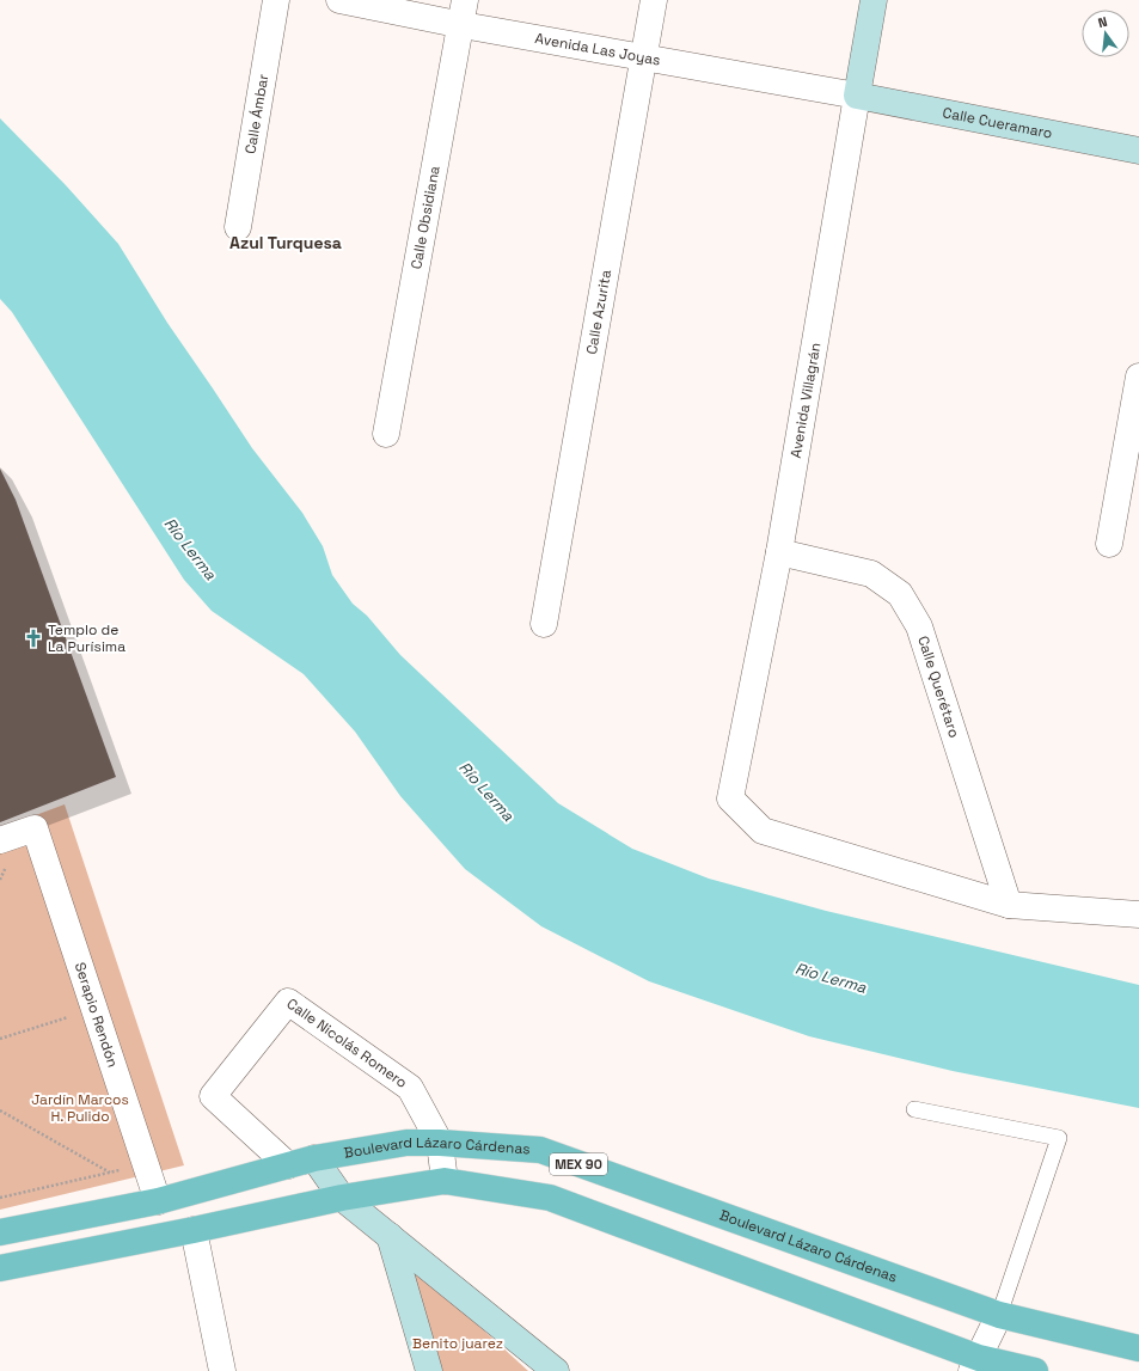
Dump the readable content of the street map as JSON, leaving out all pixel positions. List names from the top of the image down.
{
  "streets": {
    "main road": ["Boulevard Lázaro Cárdenas", "MEX 90"],
    "street": [
      "Avenida Las Joyas",
      "Calle Ámbar",
      "Calle Cueramaro",
      "Calle Obsidiana",
      "Calle Azurita",
      "Avenida Villagrán",
      "Calle Querétaro",
      "Serapio Rendón",
      "Calle Nicolás Romero"
    ]
  },
  "crossings": [
    ["Avenida Las Joyas", "Calle Cueramaro"],
    ["Avenida Las Joyas", "Calle Obsidiana"],
    ["Avenida Las Joyas", "Calle Azurita"],
    ["Avenida Las Joyas", "Avenida Villagrán"],
    ["Calle Cueramaro", "Avenida Villagrán"],
    ["Avenida Villagrán", "Calle Querétaro"],
    ["Serapio Rendón", "Boulevard Lázaro Cárdenas"],
    ["Calle Nicolás Romero", "Boulevard Lázaro Cárdenas"]
  ],
  "districts": ["Azul Turquesa"],
  "water": ["Río Lerma"],
  "parks": ["Jardín Marcos H. Pulido", "Benito juarez"],
  "places": {
    "church": ["Templo de La Purísima"]
  },
  "north": "top"
}
